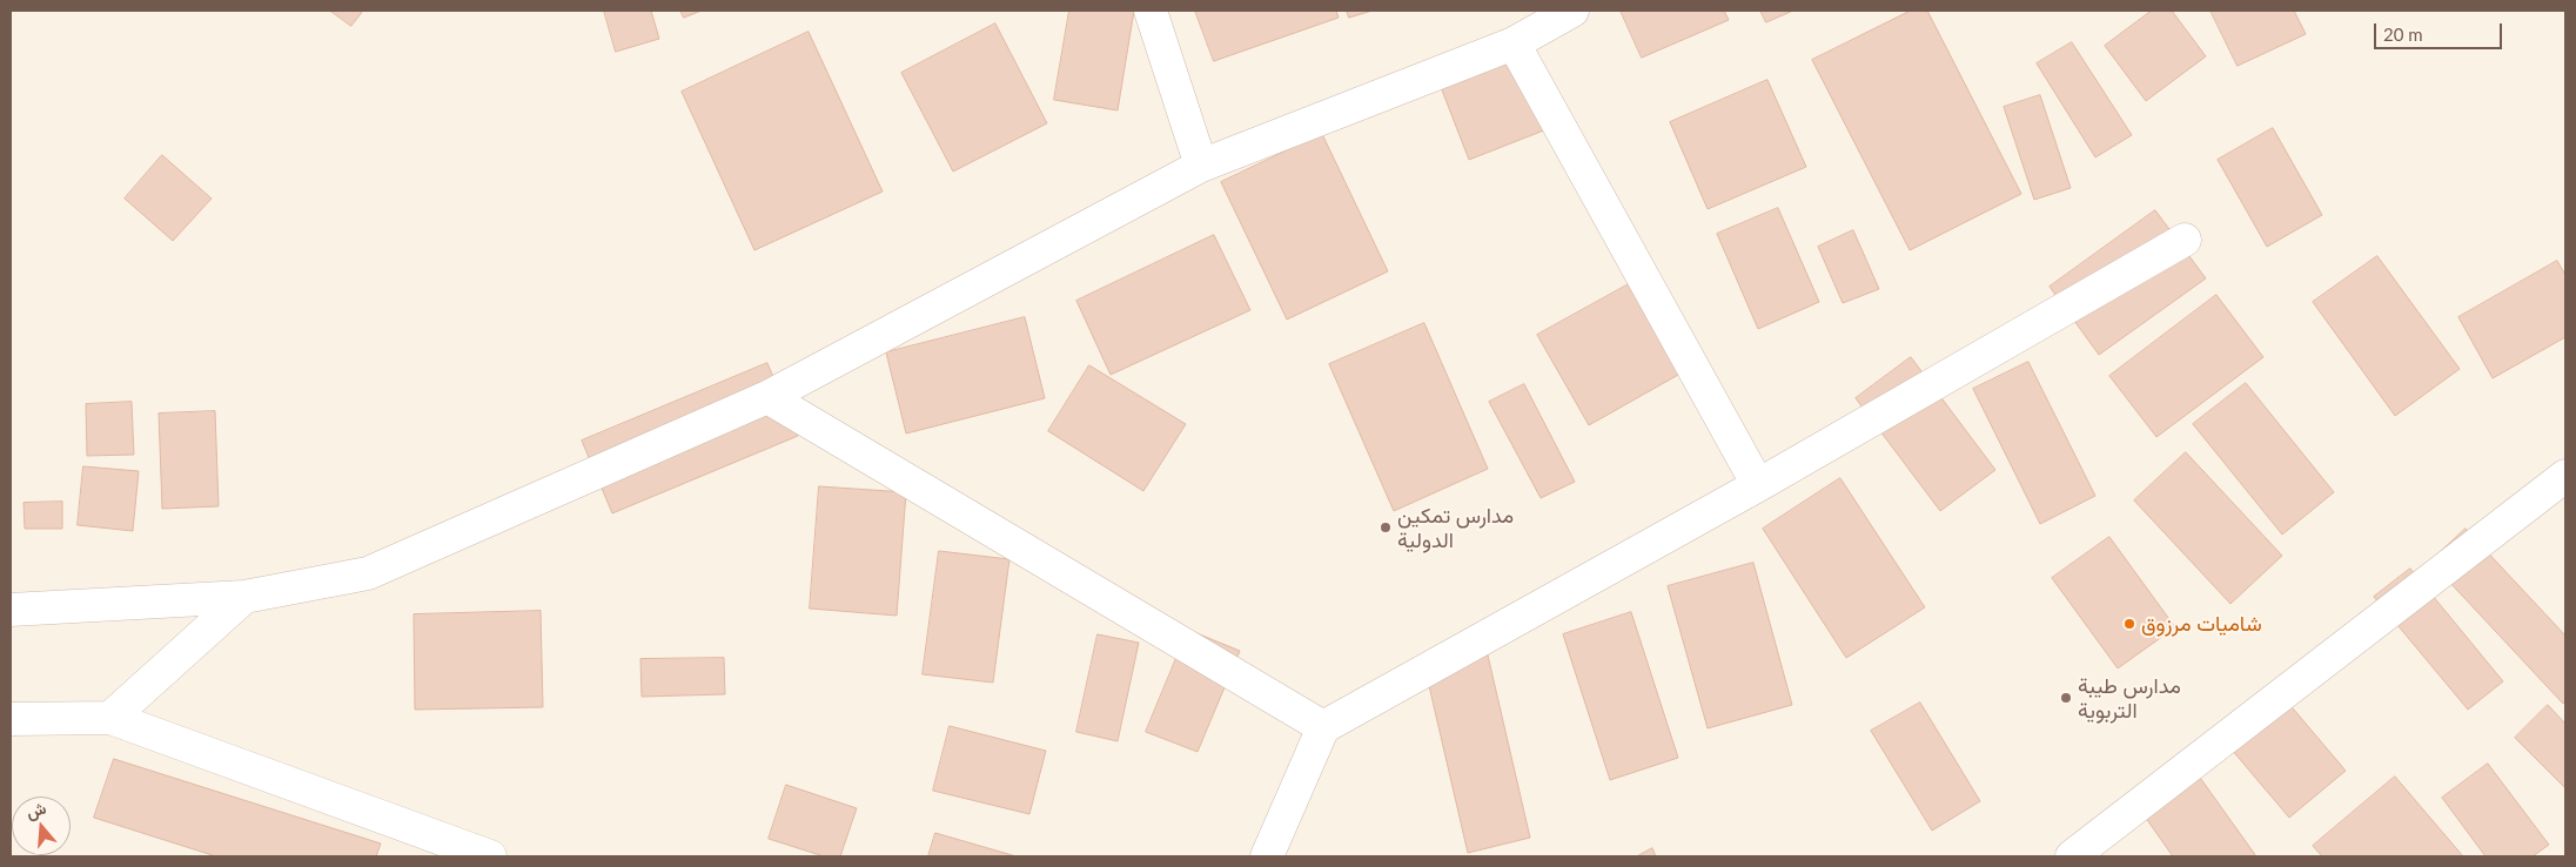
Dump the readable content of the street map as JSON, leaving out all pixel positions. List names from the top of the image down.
{
  "places": ["مدارس تمكين الدولية", "شاميات مرزوق", "مدارس طيبة التربوية"],
  "scale_bar": "20 m",
  "north": "top"
}
